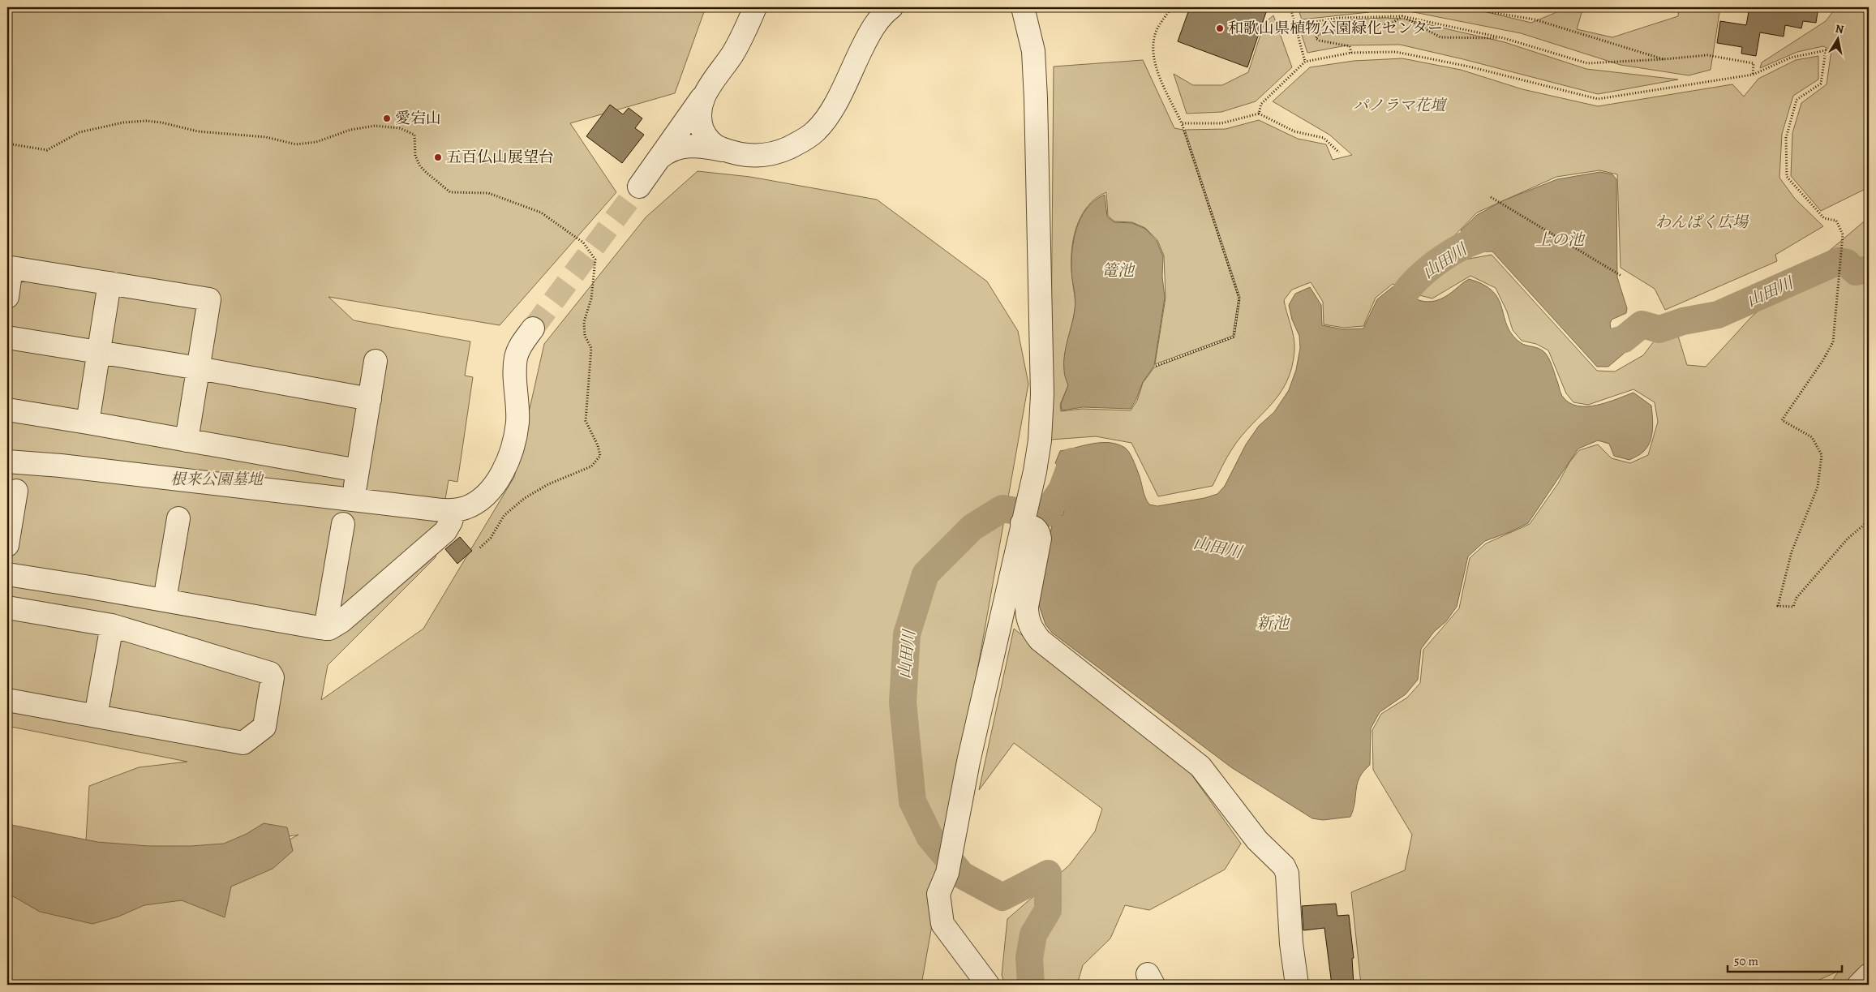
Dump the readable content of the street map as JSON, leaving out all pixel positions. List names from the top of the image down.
{
  "water": [
    "上の池",
    "山田川",
    "篭池",
    "新池"
  ],
  "parks": ["パノラマ花壇", "わんぱく広場", "根来公園墓地"],
  "places": ["和歌山県植物公園緑化センター", "愛宕山", "五百仏山展望台"],
  "scale_bar": "50 m",
  "north": "top"
}
